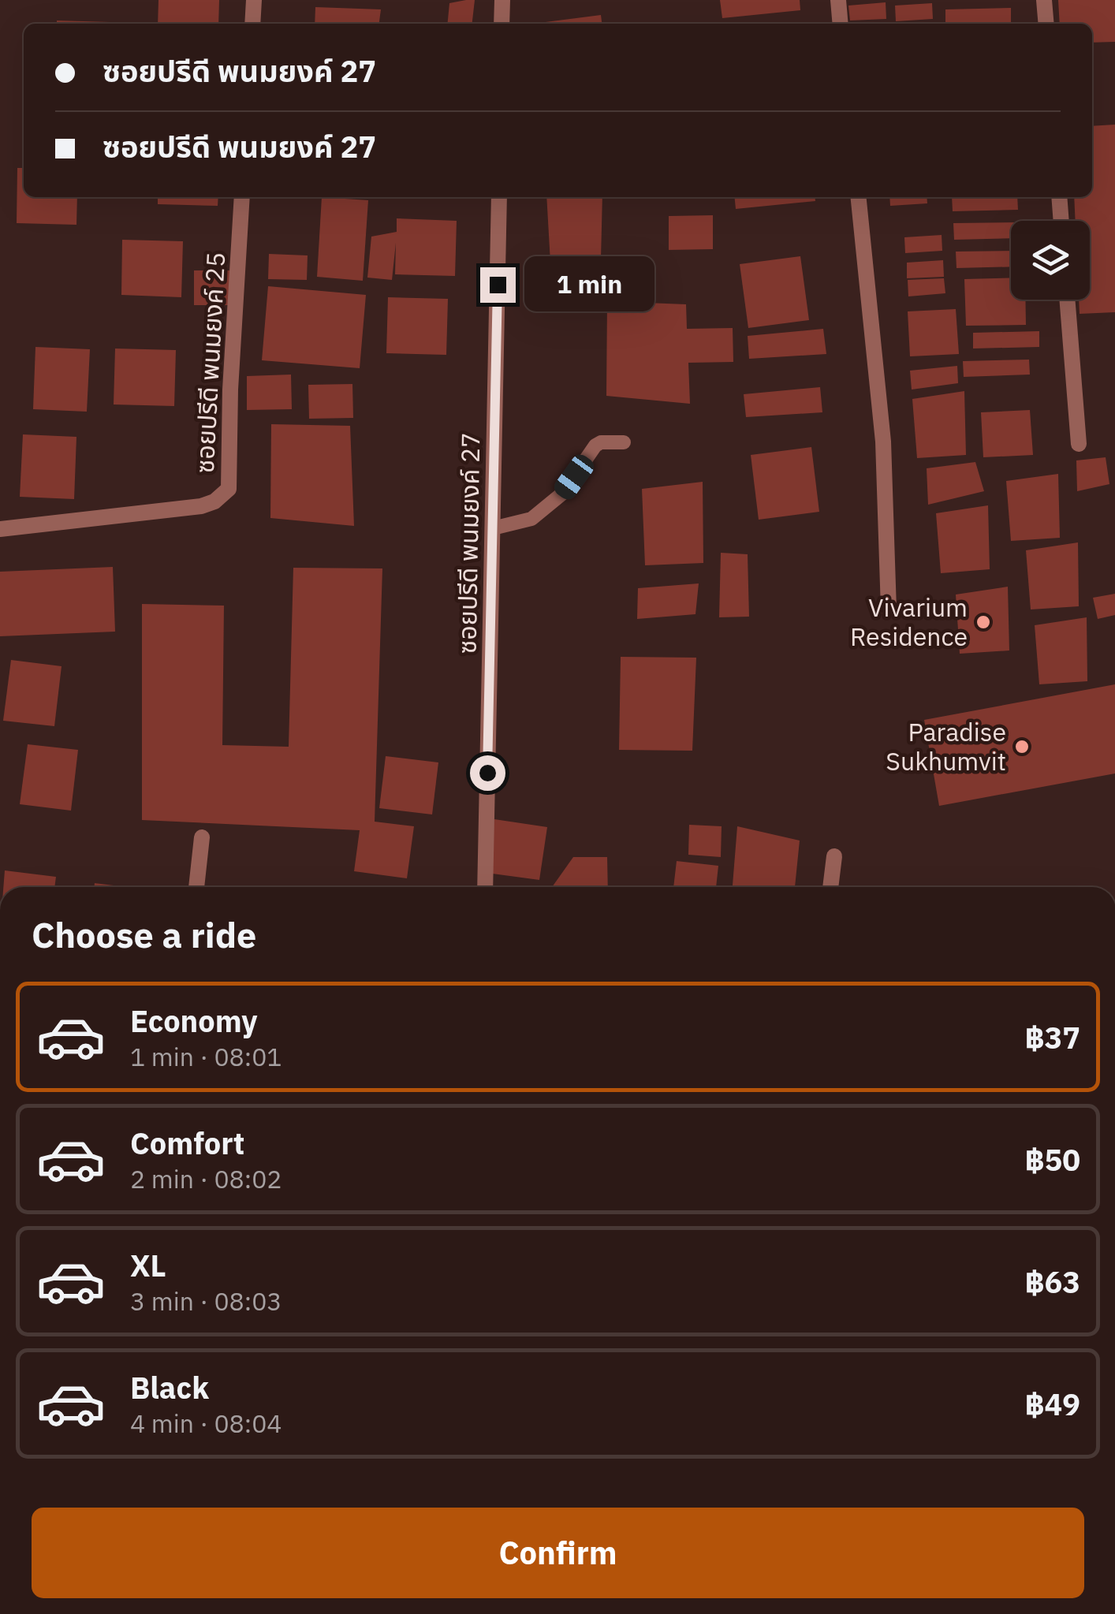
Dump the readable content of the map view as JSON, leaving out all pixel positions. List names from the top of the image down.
{
  "streets": {
    "street": ["ซอยปรีดี พนมยงค์ 25", "ซอยปรีดี พนมยงค์ 27"]
  },
  "places": ["Vivarium Residence", "Paradise Sukhumvit"],
  "page": {
    "banner": ["ซอยปรีดี พนมยงค์ 27", "ซอยปรีดี พนมยงค์ 27"],
    "bubble": "1 min",
    "heading": "Choose a ride",
    "list": [
      {
        "name": "Economy",
        "note": "1 min · 08:01",
        "value": "฿37"
      },
      {
        "name": "Comfort",
        "note": "2 min · 08:02",
        "value": "฿50"
      },
      {
        "name": "XL",
        "note": "3 min · 08:03",
        "value": "฿63"
      },
      {
        "name": "Black",
        "note": "4 min · 08:04",
        "value": "฿49"
      }
    ],
    "buttons": "Confirm"
  }
}
